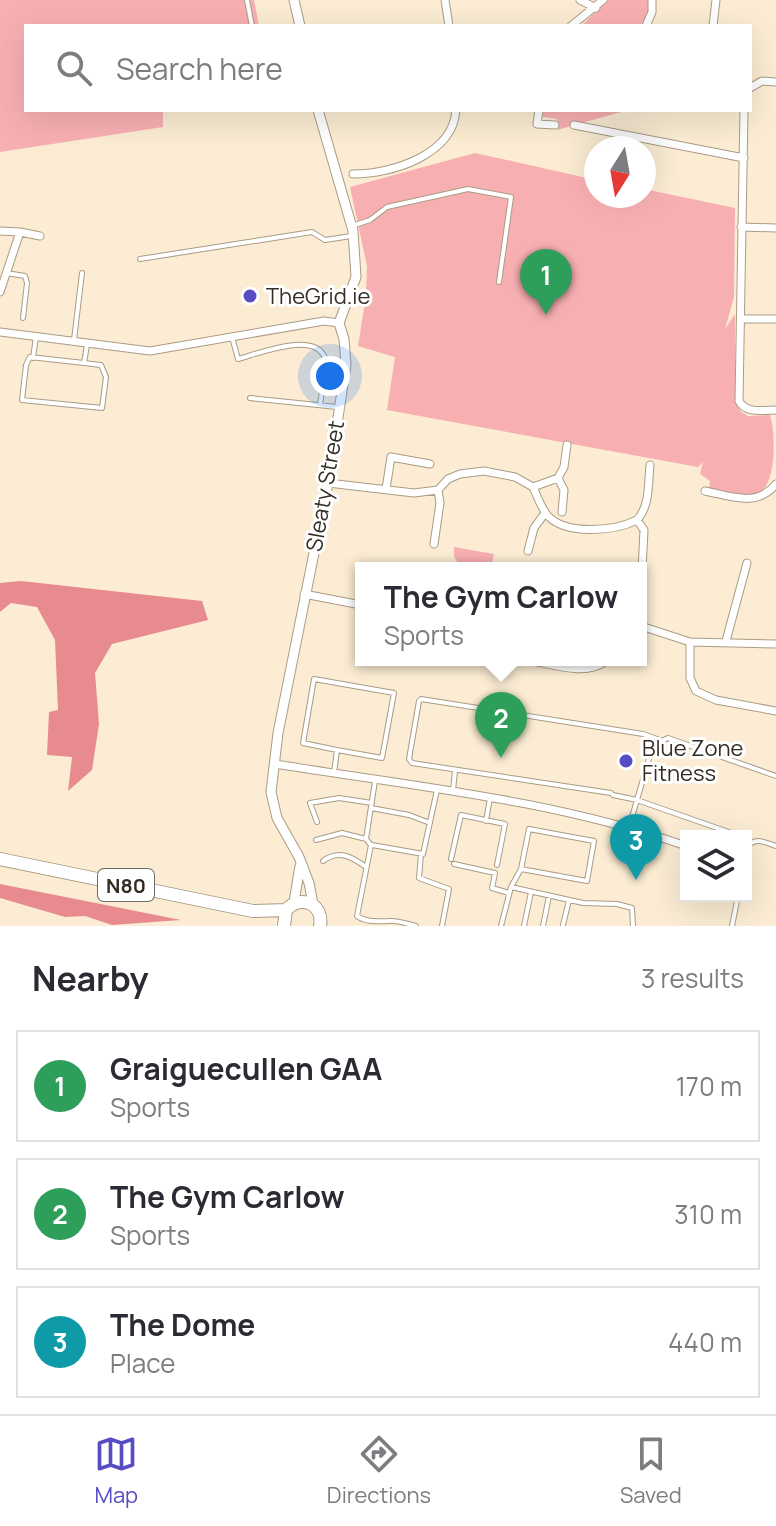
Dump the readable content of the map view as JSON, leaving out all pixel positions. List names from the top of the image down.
{
  "streets": {
    "main road": ["N80"],
    "street": ["Sleaty Street"]
  },
  "crossings": [
    ["Sleaty Street", "N80"]
  ],
  "places": ["TheGrid.ie", "Blue Zone Fitness"],
  "north": "bottom",
  "page": {
    "search": "Search here",
    "pins": ["1", "2", "3"],
    "popup": ["The Gym Carlow", "Sports"],
    "heading": ["Nearby", "3 results"],
    "list": [
      {
        "mark": "1",
        "name": "Graiguecullen GAA",
        "note": "Sports",
        "value": "170 m"
      },
      {
        "mark": "2",
        "name": "The Gym Carlow",
        "note": "Sports",
        "value": "310 m"
      },
      {
        "mark": "3",
        "name": "The Dome",
        "note": "Place",
        "value": "440 m"
      }
    ],
    "nav": ["Map", "Directions", "Saved"]
  }
}
